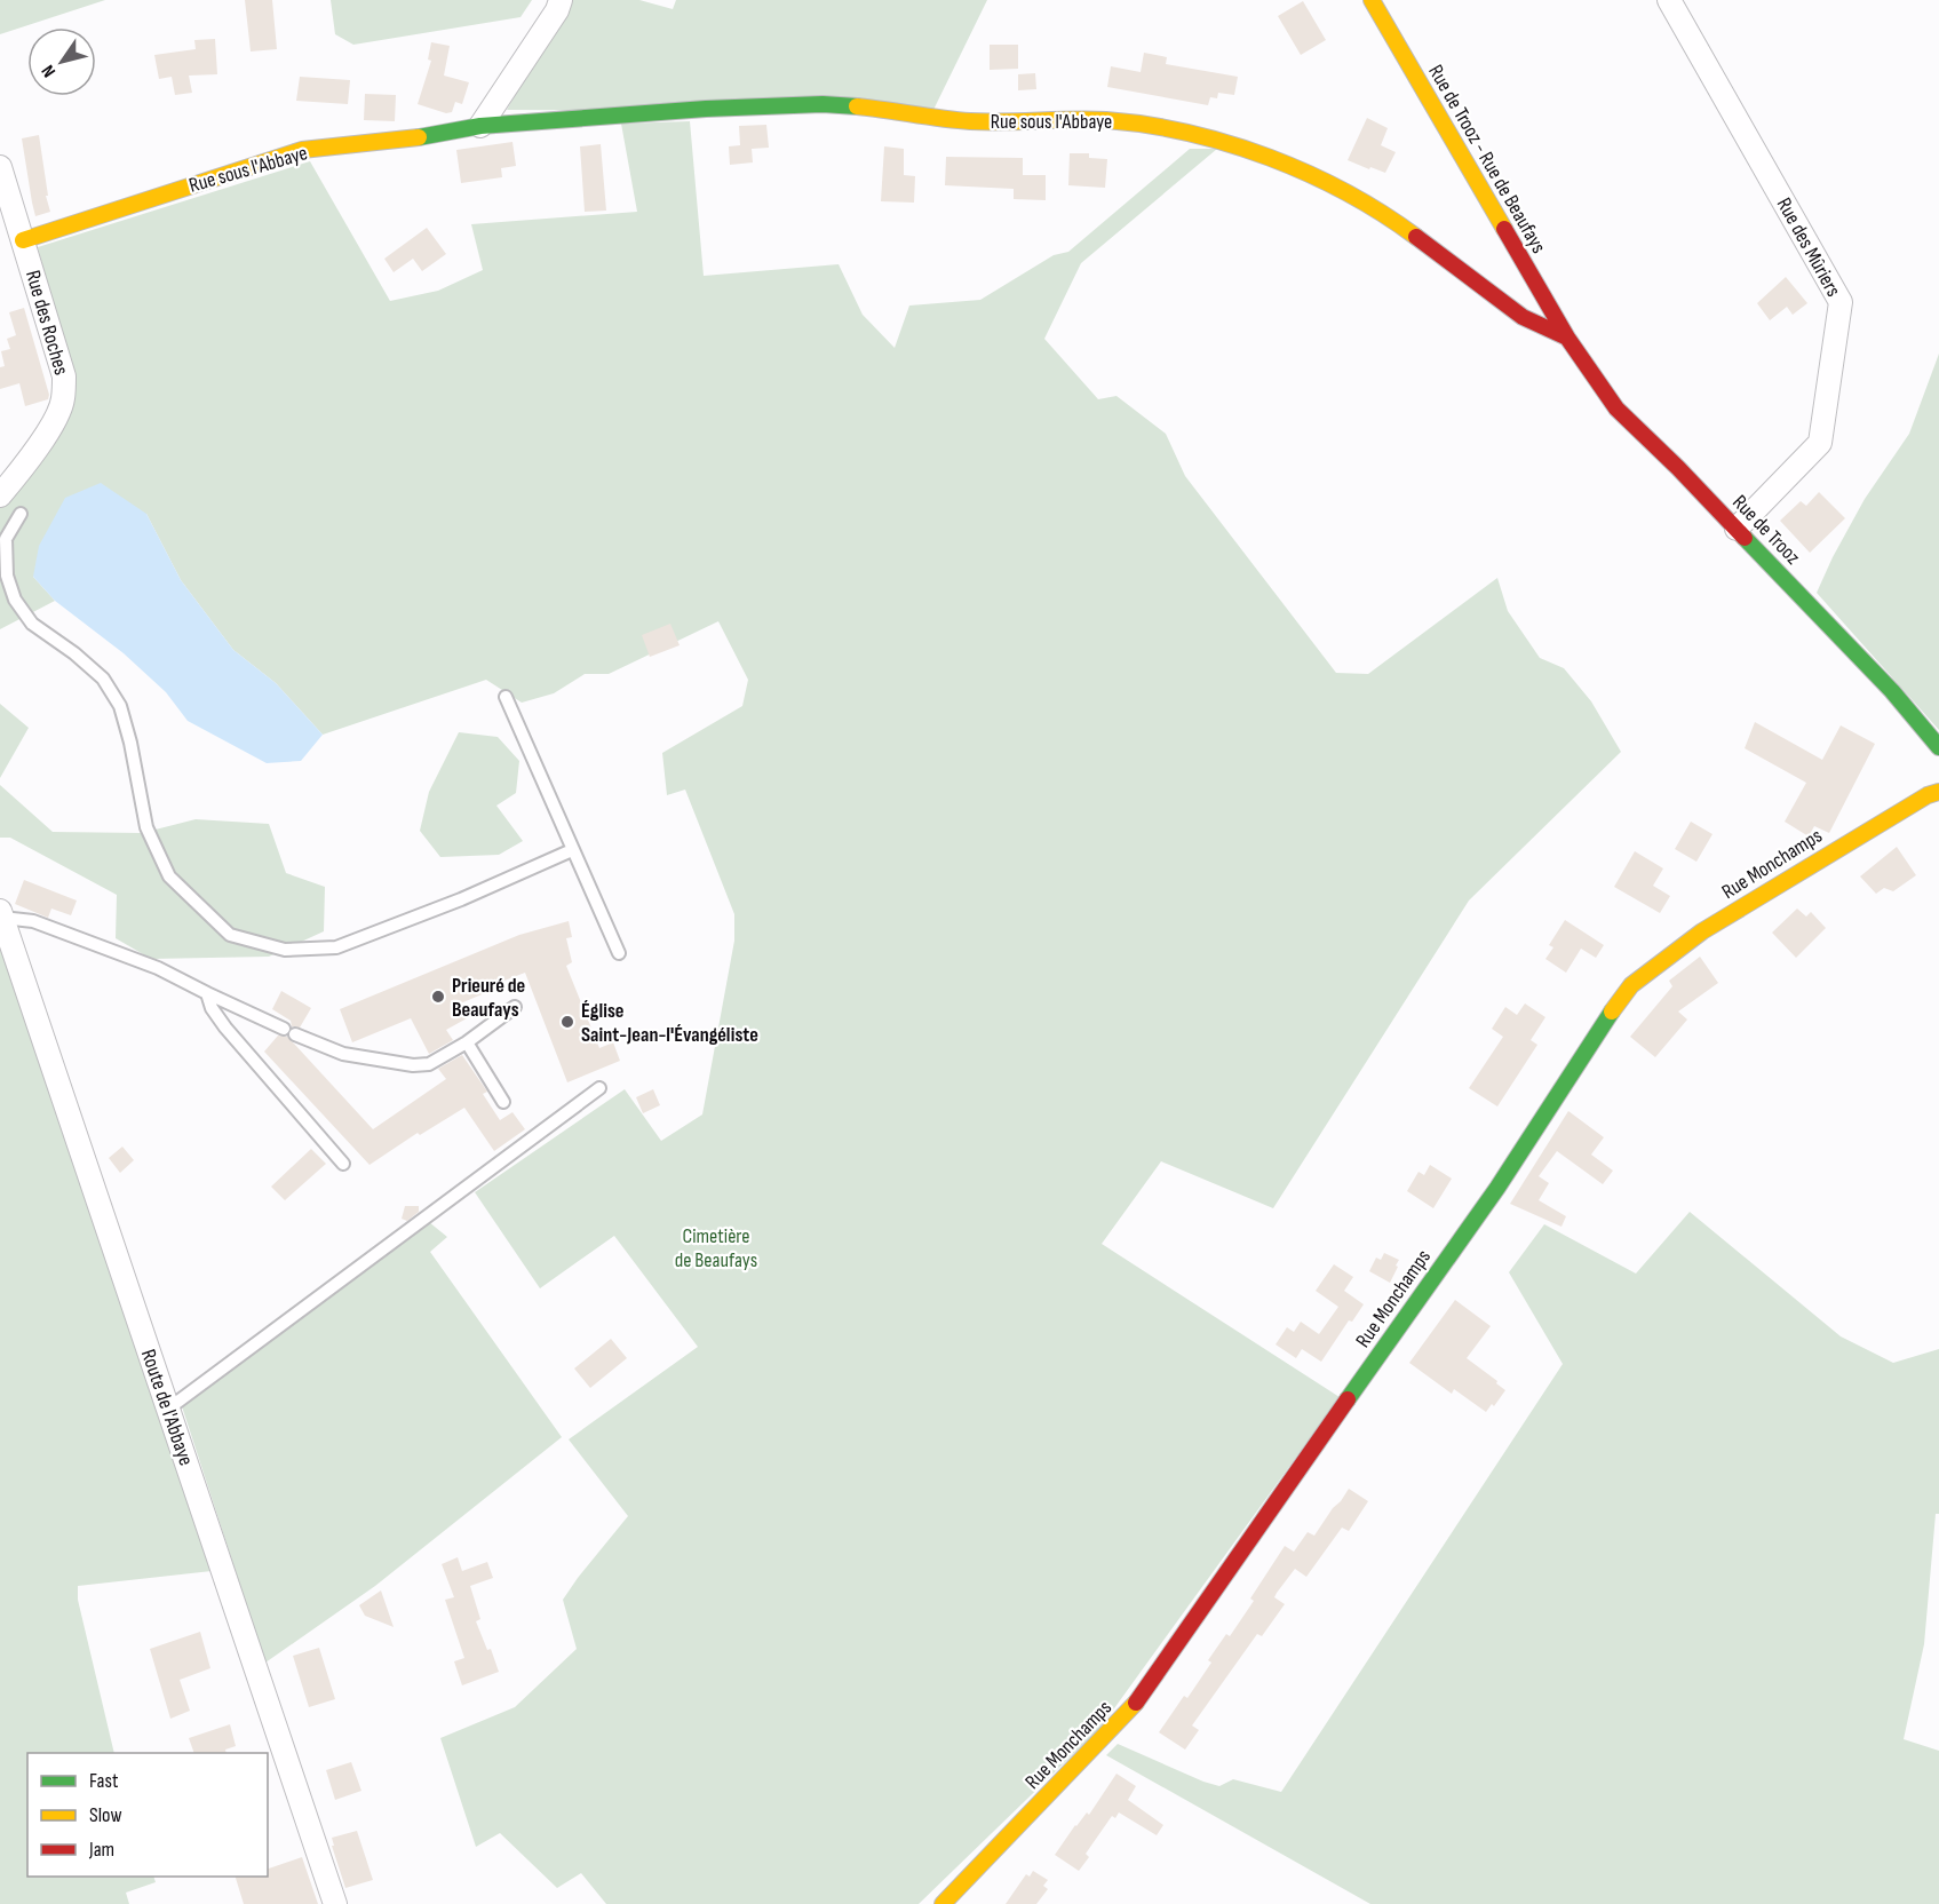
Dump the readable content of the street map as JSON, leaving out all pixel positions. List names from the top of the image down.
{
  "streets": {
    "street": [
      "Rue sous l'Abbaye",
      "Rue de Trooz - Rue de Beaufays",
      "Rue des Mûriers",
      "Rue des Roches",
      "Rue de Trooz",
      "Rue Monchamps",
      "Route de l'Abbaye"
    ]
  },
  "crossings": [
    ["Rue sous l'Abbaye", "Rue de Trooz - Rue de Beaufays"],
    ["Rue sous l'Abbaye", "Rue des Roches"],
    ["Rue sous l'Abbaye", "Rue de Trooz"],
    ["Rue de Trooz - Rue de Beaufays", "Rue de Trooz"],
    ["Rue des Mûriers", "Rue de Trooz"]
  ],
  "parks": ["Cimetière de Beaufays"],
  "places": ["Prieuré de Beaufays", "Église Saint-Jean-l'Évangéliste"],
  "legend": ["Fast", "Slow", "Jam"],
  "north": "bottom left"
}
